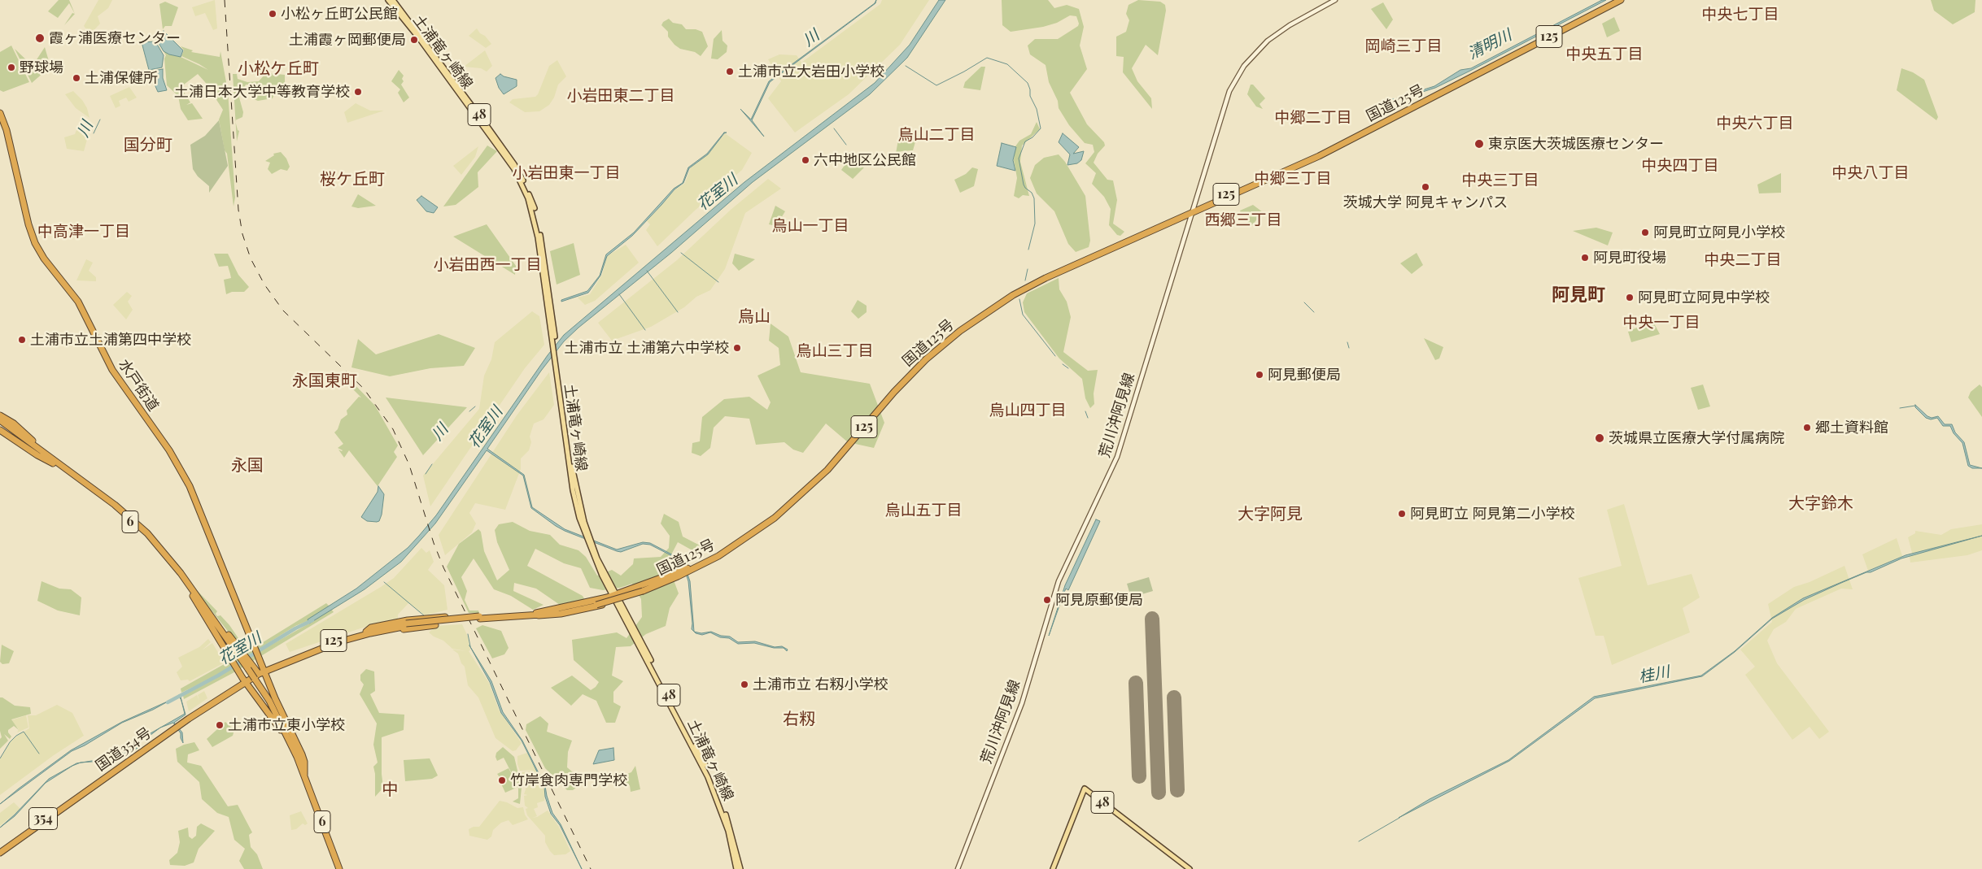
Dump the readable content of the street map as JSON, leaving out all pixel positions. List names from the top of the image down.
{
  "streets": {
    "highway": [
      "125",
      "国道125号",
      "水戸街道",
      "6",
      "国道354号",
      "354"
    ],
    "main road": ["土浦竜ヶ崎線", "48", "荒川沖阿見線"]
  },
  "crossings": [
    ["国道125号", "水戸街道"],
    ["国道125号", "荒川沖阿見線"],
    ["国道125号", "国道354号"],
    ["水戸街道", "6"],
    ["水戸街道", "国道354号"],
    ["6", "国道354号"]
  ],
  "districts": [
    "中央七丁目",
    "岡崎三丁目",
    "中央五丁目",
    "小松ケ丘町",
    "小岩田東二丁目",
    "中郷二丁目",
    "中央六丁目",
    "烏山二丁目",
    "国分町",
    "中央四丁目",
    "小岩田東一丁目",
    "中央八丁目",
    "中郷三丁目",
    "桜ケ丘町",
    "中央三丁目",
    "西郷三丁目",
    "烏山一丁目",
    "中高津一丁目",
    "中央二丁目",
    "小岩田西一丁目",
    "阿見町",
    "烏山",
    "中央一丁目",
    "烏山三丁目",
    "永国東町",
    "烏山四丁目",
    "永国",
    "大字鈴木",
    "烏山五丁目",
    "大字阿見",
    "右籾",
    "中"
  ],
  "water": [
    "川",
    "清明川",
    "花室川",
    "桂川"
  ],
  "places": [
    "小松ヶ丘町公民館",
    "霞ヶ浦医療センター",
    "土浦霞ヶ岡郵便局",
    "野球場",
    "土浦市立大岩田小学校",
    "土浦保健所",
    "土浦日本大学中等教育学校",
    "東京医大茨城医療センター",
    "六中地区公民館",
    "茨城大学 阿見キャンパス",
    "阿見町立阿見小学校",
    "阿見町役場",
    "阿見町立阿見中学校",
    "土浦市立土浦第四中学校",
    "土浦市立 土浦第六中学校",
    "阿見郵便局",
    "郷土資料館",
    "茨城県立医療大学付属病院",
    "阿見町立 阿見第二小学校",
    "阿見原郵便局",
    "土浦市立 右籾小学校",
    "土浦市立東小学校",
    "竹岸食肉専門学校"
  ]
}
